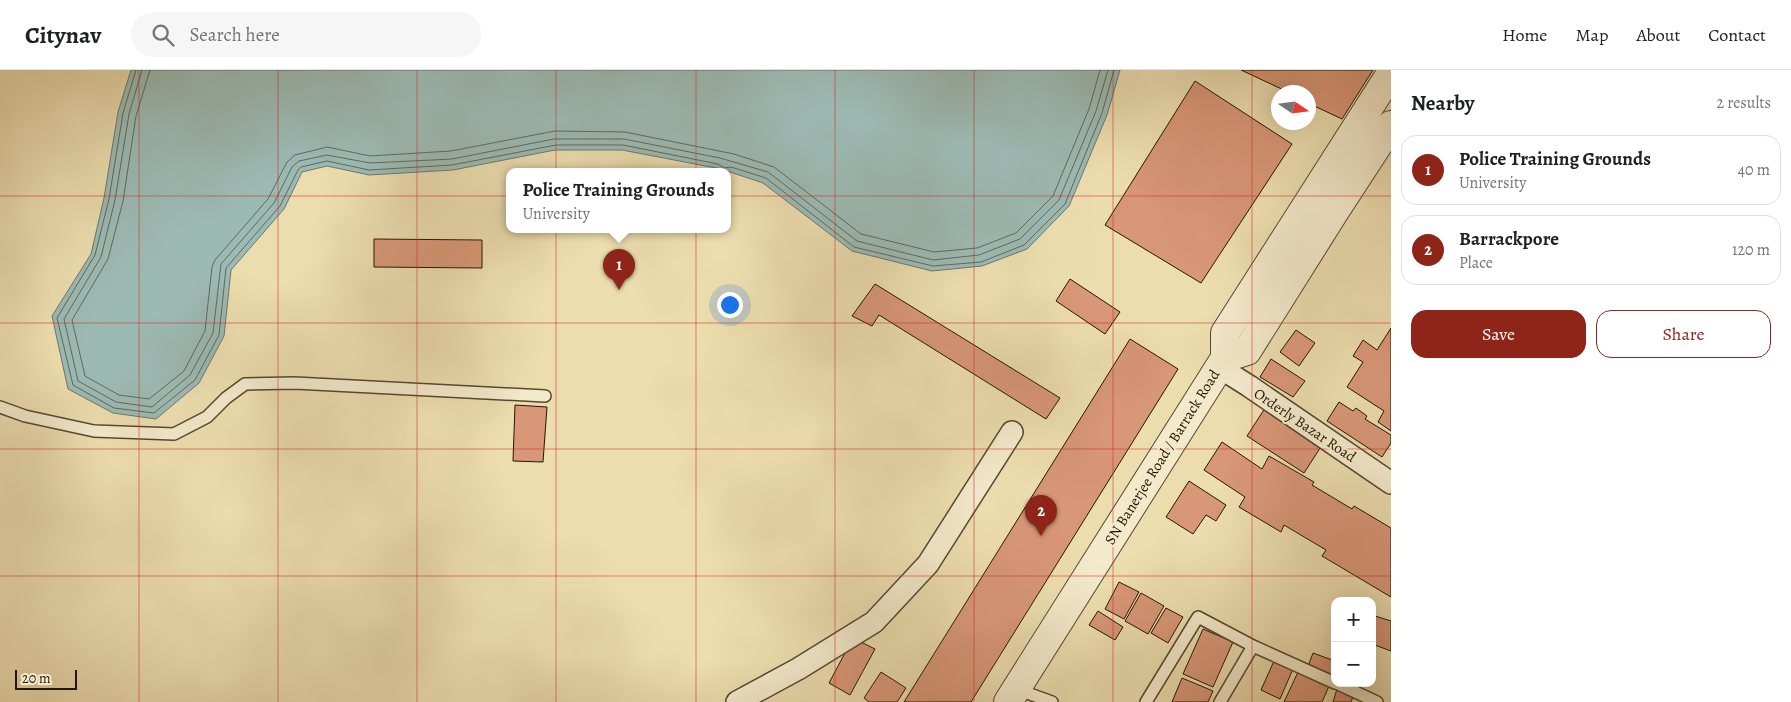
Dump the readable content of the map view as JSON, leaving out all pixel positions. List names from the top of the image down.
{
  "streets": {
    "street": ["Orderly Bazar Road", "SN Banerjee Road / Barrack Road"]
  },
  "crossings": [
    ["Orderly Bazar Road", "SN Banerjee Road / Barrack Road"]
  ],
  "scale_bar": "20 m",
  "north": "right",
  "page": {
    "header": "Citynav",
    "search": "Search here",
    "nav": [
      "Home",
      "Map",
      "About",
      "Contact"
    ],
    "heading": ["Nearby", "2 results"],
    "list": [
      {
        "mark": "1",
        "name": "Police Training Grounds",
        "note": "University",
        "value": "40 m"
      },
      {
        "mark": "2",
        "name": "Barrackpore",
        "note": "Place",
        "value": "120 m"
      }
    ],
    "popup": ["Police Training Grounds", "University"],
    "pins": ["1", "2"],
    "buttons": ["Save", "Share"],
    "map_buttons": ["+", "−"],
    "scale": "20 m"
  }
}
